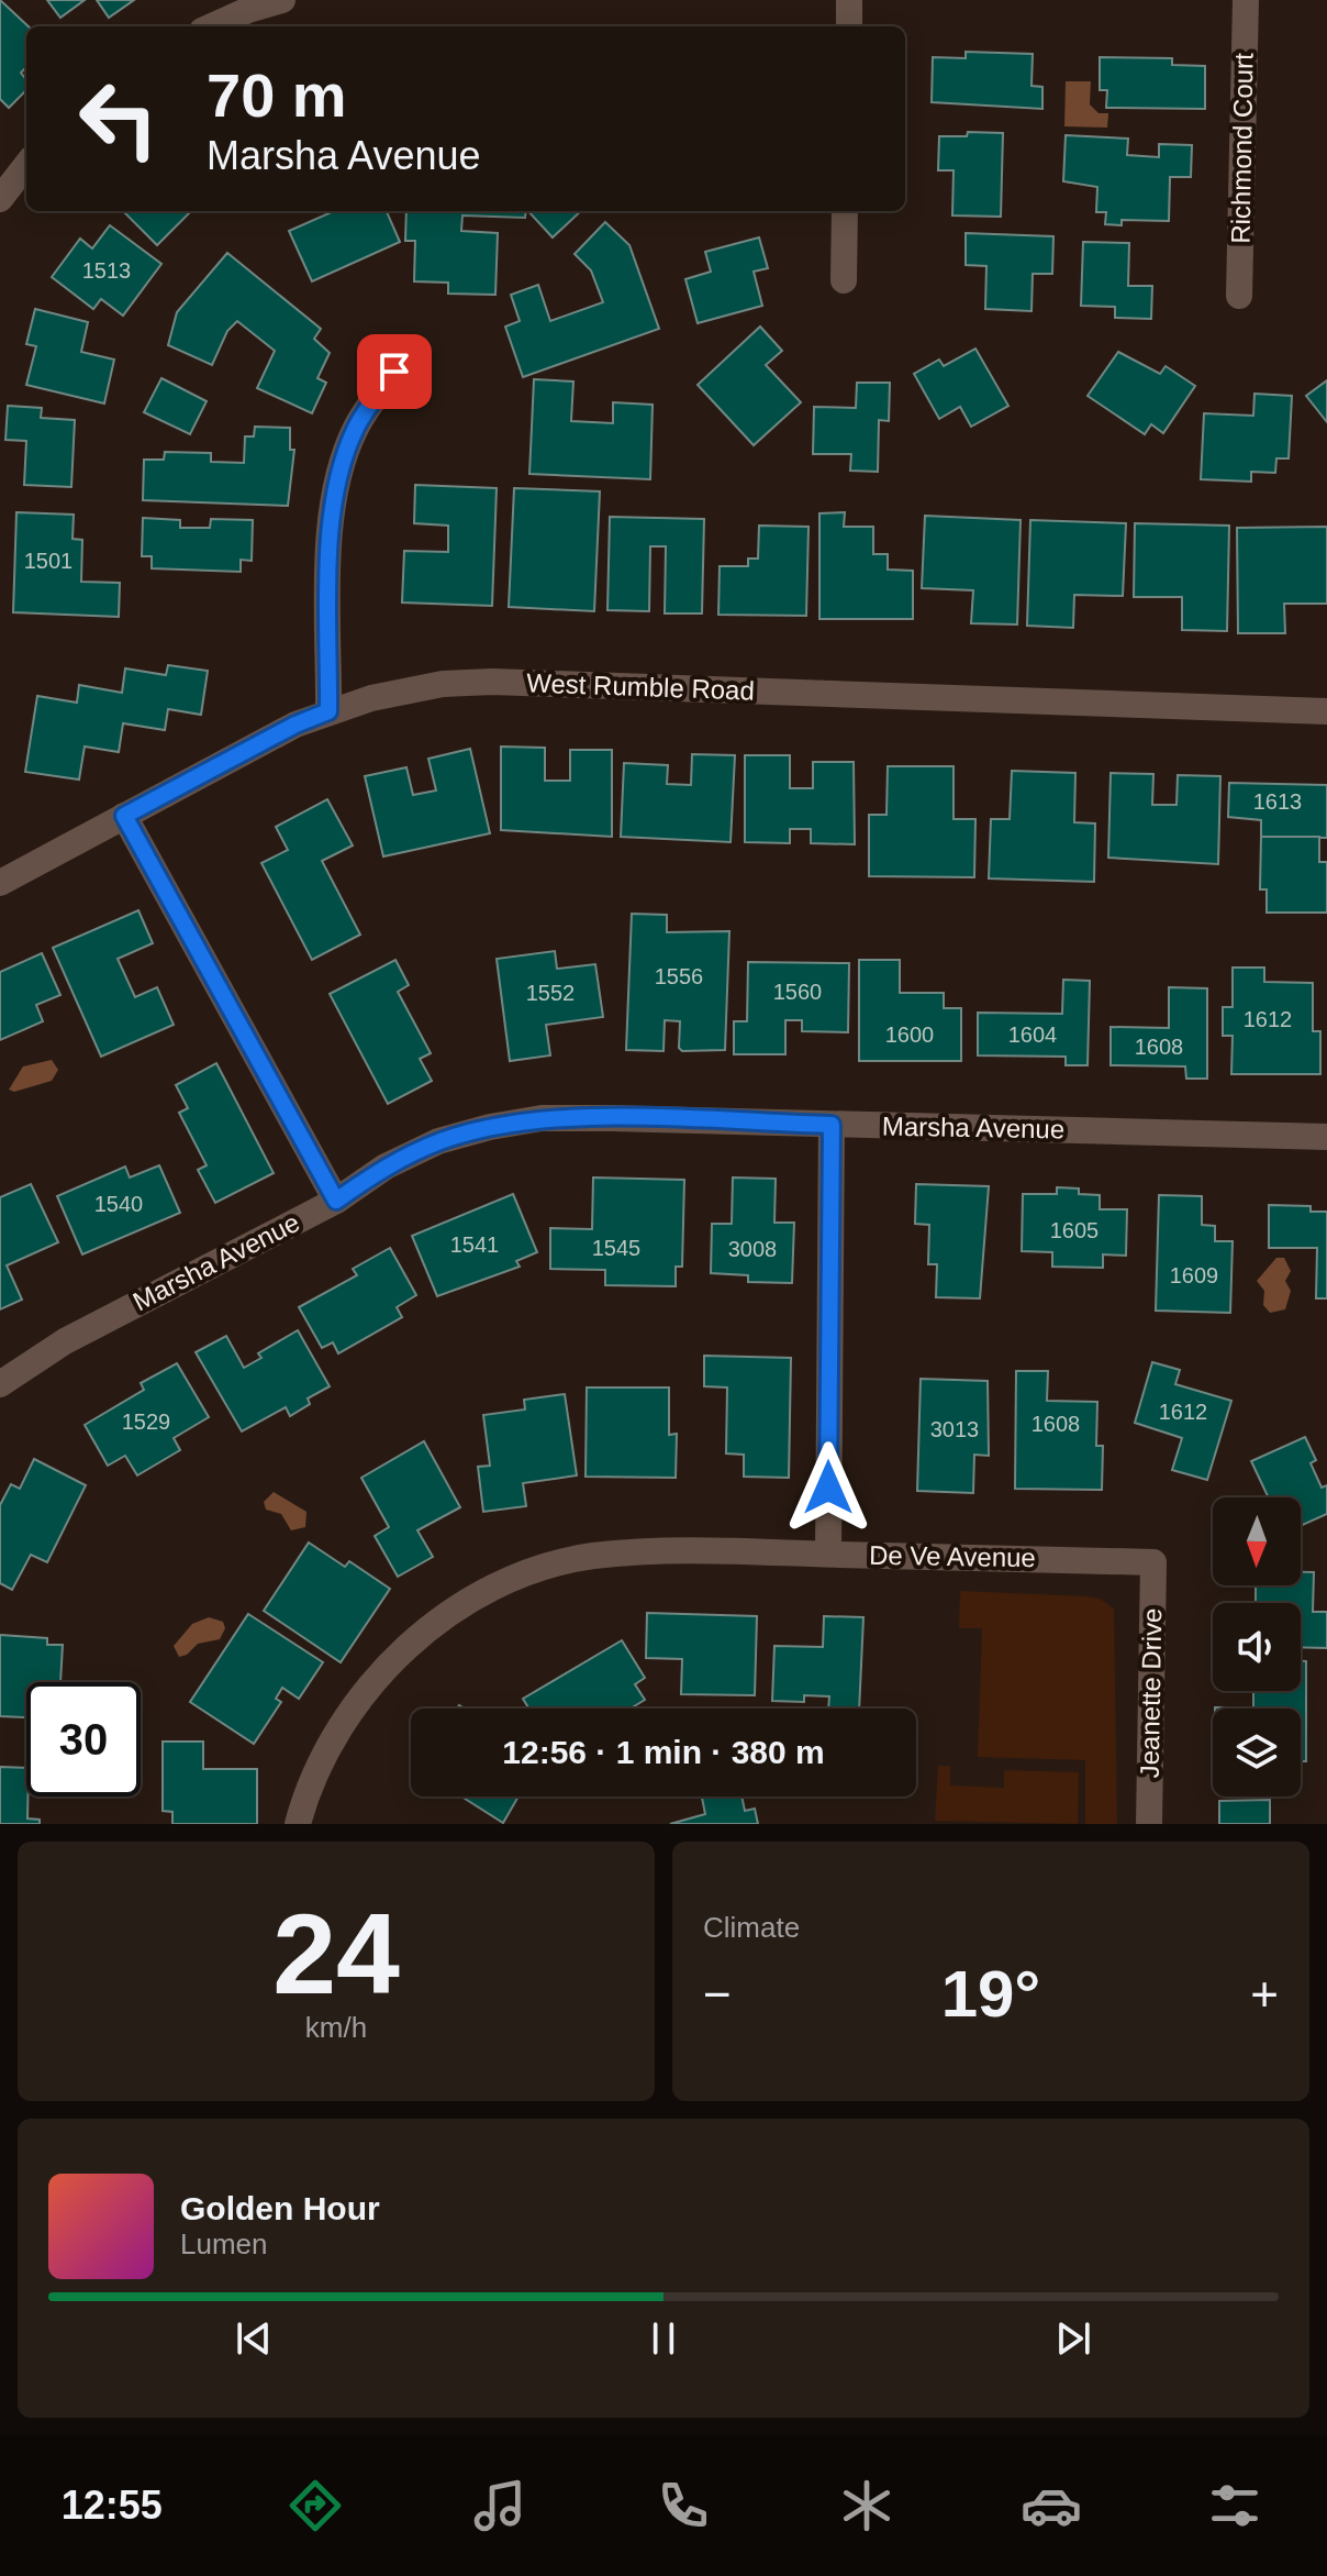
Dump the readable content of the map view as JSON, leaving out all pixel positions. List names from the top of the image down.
{
  "streets": {
    "street": [
      "Richmond Court",
      "West Rumble Road",
      "Marsha Avenue",
      "De Ve Avenue",
      "Jeanette Drive"
    ]
  },
  "crossings": [
    ["De Ve Avenue", "Jeanette Drive"]
  ],
  "house_numbers": [
    "1513",
    "1501",
    "1613",
    "1556",
    "1560",
    "1552",
    "1612",
    "1600",
    "1604",
    "1608",
    "1540",
    "1605",
    "1541",
    "1545",
    "3008",
    "1609",
    "1612",
    "1529",
    "1608",
    "3013"
  ],
  "north": "bottom",
  "page": {
    "turn": ["70 m", "Marsha Avenue"],
    "limit": "30",
    "trip": "12:56 · 1 min · 380 m",
    "tile": [
      ["24", "km/h"],
      "Climate"
    ],
    "heat": ["−", "19°", "+"],
    "song": ["Golden Hour", "Lumen"],
    "tabs": "12:55"
  }
}
